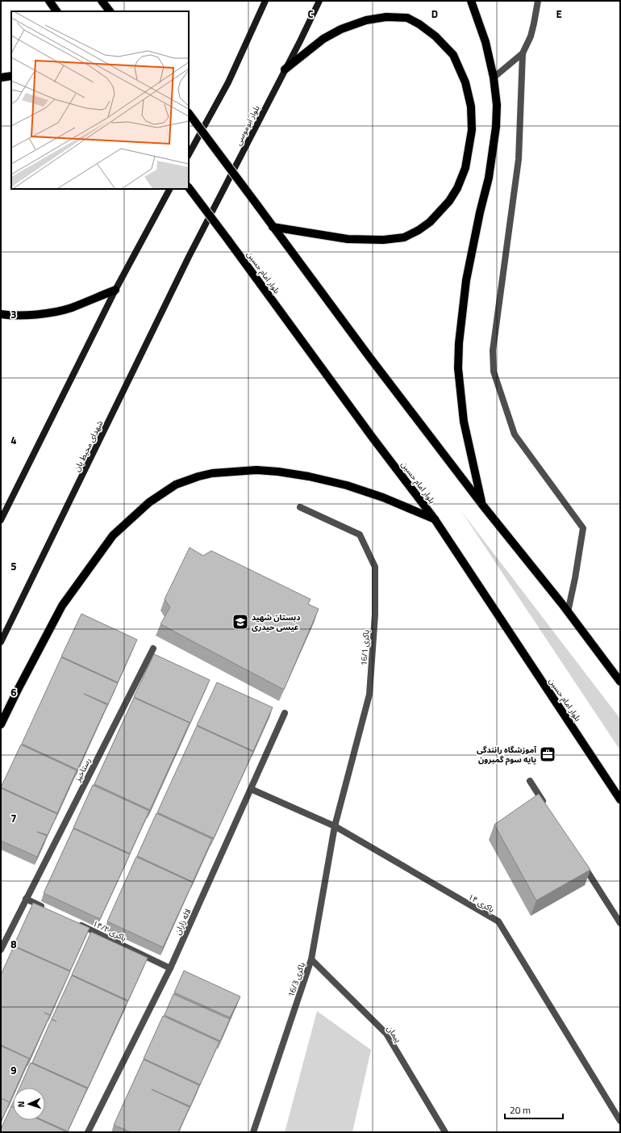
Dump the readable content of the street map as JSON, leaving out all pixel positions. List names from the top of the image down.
{
  "streets": {
    "main road": ["بلوار ابوموسی", "بلوار امام حسین", "شهدای محیط بان"],
    "street": [
      "باکری 16/1",
      "رستاخیز",
      "باکری ۱۴",
      "لاله زاران",
      "باکری ۱۴/۲",
      "باکری 16/3",
      "پیمان"
    ]
  },
  "crossings": [
    ["بلوار ابوموسی", "شهدای محیط بان"],
    ["باکری 16/1", "باکری ۱۴"],
    ["باکری 16/1", "باکری 16/3"],
    ["باکری ۱۴", "لاله زاران"],
    ["باکری ۱۴", "باکری 16/3"],
    ["لاله زاران", "باکری ۱۴/۲"],
    ["باکری 16/3", "پیمان"]
  ],
  "places": {
    "school or university": ["دبستان شهید عیسی حیدری"],
    "office": ["آموزشگاه رانندگی پایه سوم گمبرون"]
  },
  "scale_bar": "20 m",
  "north": "left",
  "grid": {
    "columns": ["C", "D", "E"],
    "rows": [
      "3",
      "4",
      "5",
      "6",
      "7",
      "8",
      "9"
    ]
  }
}
